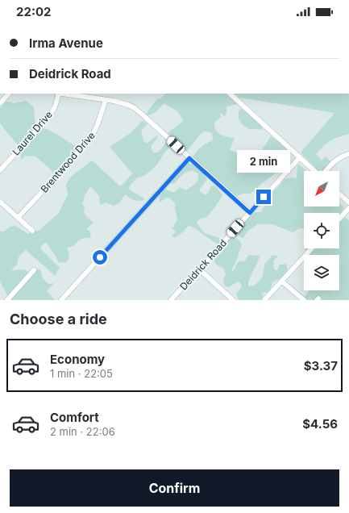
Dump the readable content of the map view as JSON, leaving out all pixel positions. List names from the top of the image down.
{
  "streets": {
    "street": ["Laurel Drive", "Brentwood Drive", "Deidrick Road"]
  },
  "north": "bottom left",
  "page": {
    "status": "22:02",
    "banner": ["Irma Avenue", "Deidrick Road"],
    "bubble": "2 min",
    "heading": "Choose a ride",
    "list": [
      {
        "name": "Economy",
        "note": "1 min · 22:05",
        "value": "$3.37"
      },
      {
        "name": "Comfort",
        "note": "2 min · 22:06",
        "value": "$4.56"
      }
    ],
    "buttons": "Confirm"
  }
}
